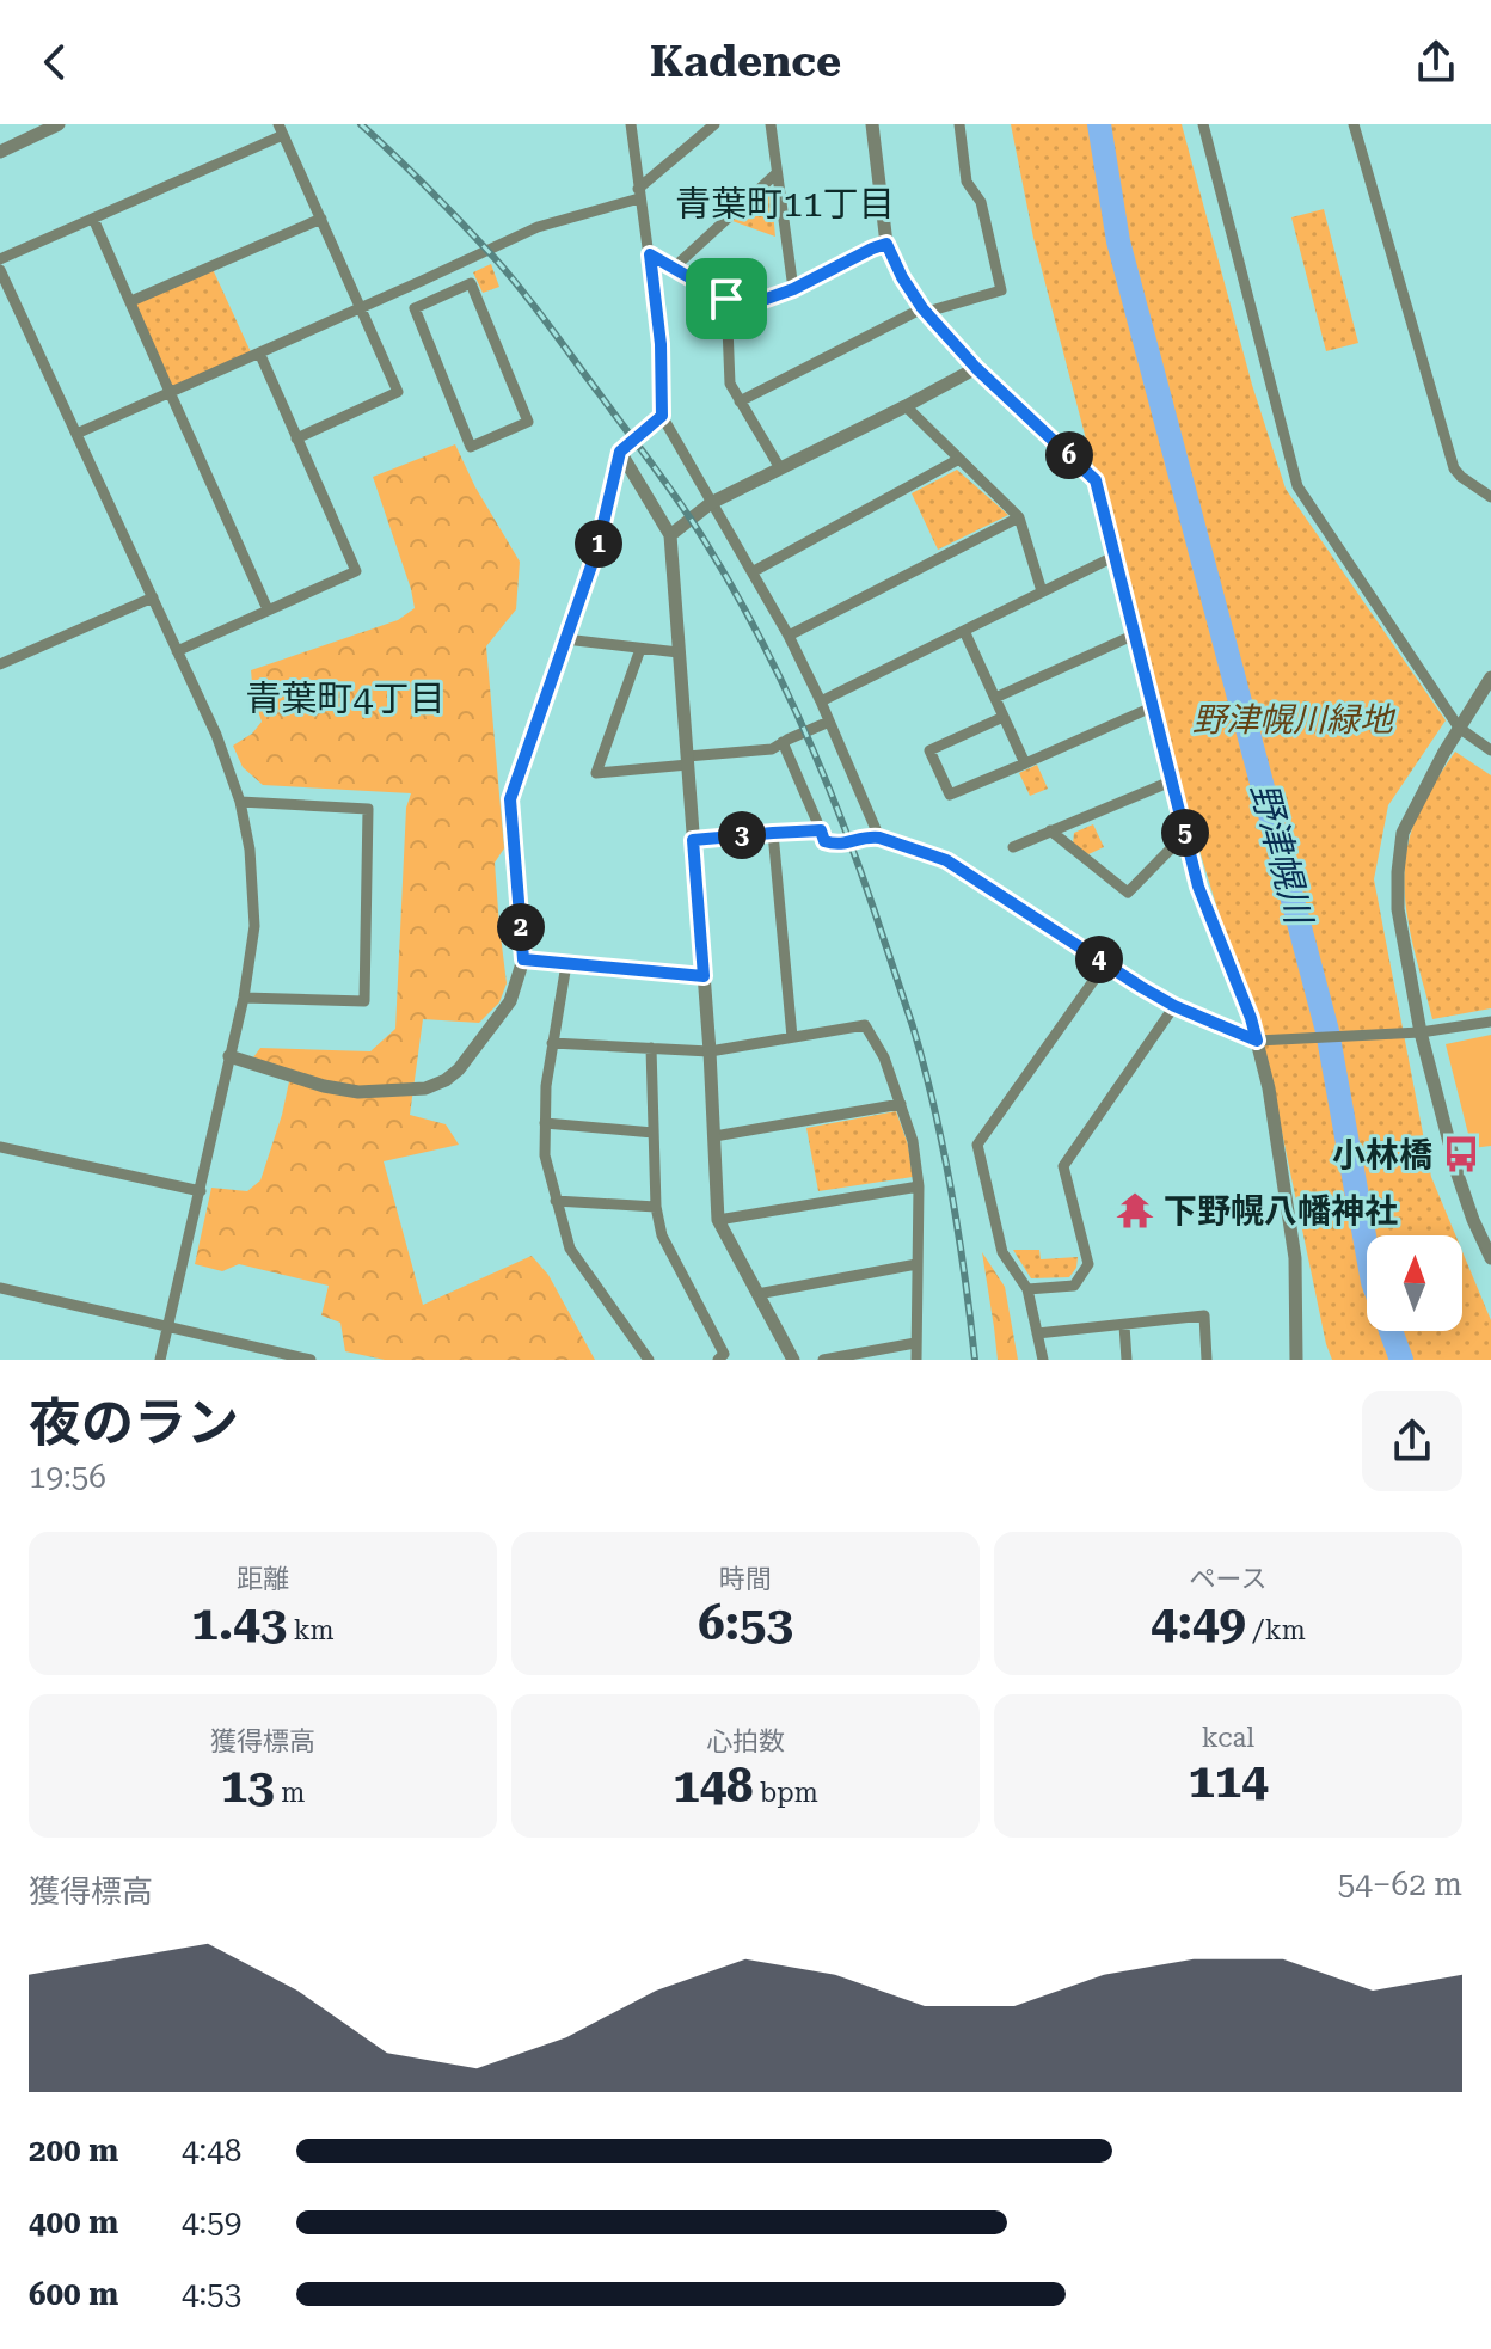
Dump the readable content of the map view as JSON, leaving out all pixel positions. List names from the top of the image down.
{
  "districts": ["青葉町11丁目", "青葉町4丁目"],
  "water": ["野津幌川"],
  "parks": ["野津幌川緑地"],
  "places": {
    "bus stop": ["小林橋"],
    "temple": ["下野幌八幡神社"]
  },
  "north": "top",
  "page": {
    "header": "Kadence",
    "pins": [
      "6",
      "1",
      "5",
      "3",
      "2",
      "4"
    ],
    "heading": ["夜のラン", "19:56"],
    "stats": [
      ["距離", "1.43 km"],
      ["時間", "6:53"],
      ["ペース", "4:49 /km"],
      ["獲得標高", "13 m"],
      ["心拍数", "148 bpm"],
      ["kcal", "114"]
    ],
    "chart": ["獲得標高", "54–62 m"],
    "list": [
      {
        "name": "200 m",
        "note": "4:48"
      },
      {
        "name": "400 m",
        "note": "4:59"
      },
      {
        "name": "600 m",
        "note": "4:53"
      }
    ]
  }
}
